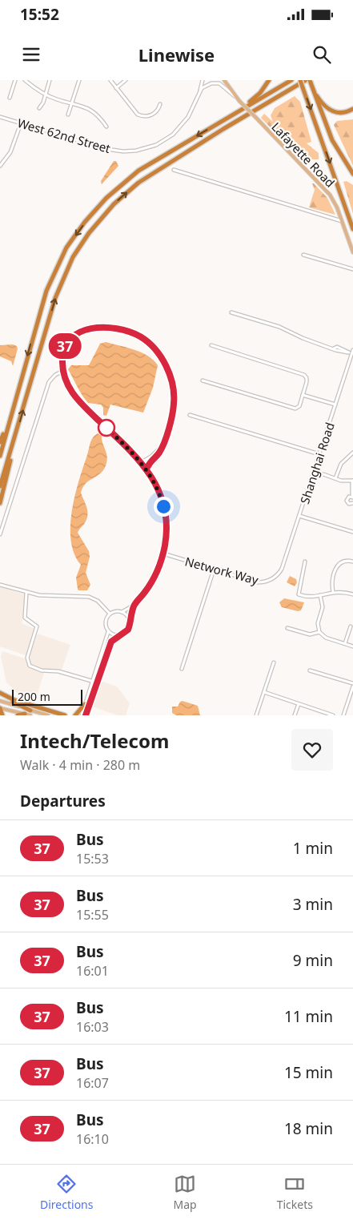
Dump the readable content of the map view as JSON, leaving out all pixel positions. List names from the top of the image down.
{
  "streets": {
    "main road": ["Lafayette Road"],
    "street": ["West 62nd Street", "Shanghai Road", "Network Way"]
  },
  "crossings": [
    ["Shanghai Road", "Network Way"]
  ],
  "lines": ["bus line 37"],
  "scale_bar": "200 m",
  "page": {
    "status": "15:52",
    "header": "Linewise",
    "on_map": "37",
    "scale": "200 m",
    "heading": [
      ["Intech/Telecom", "Walk · 4 min · 280 m"],
      "Departures"
    ],
    "list": [
      {
        "mark": "37",
        "name": "Bus",
        "note": "15:53",
        "value": "1 min"
      },
      {
        "mark": "37",
        "name": "Bus",
        "note": "15:55",
        "value": "3 min"
      },
      {
        "mark": "37",
        "name": "Bus",
        "note": "16:01",
        "value": "9 min"
      },
      {
        "mark": "37",
        "name": "Bus",
        "note": "16:03",
        "value": "11 min"
      },
      {
        "mark": "37",
        "name": "Bus",
        "note": "16:07",
        "value": "15 min"
      },
      {
        "mark": "37",
        "name": "Bus",
        "note": "16:10",
        "value": "18 min"
      }
    ],
    "tabs": ["Directions", "Map", "Tickets"]
  }
}
